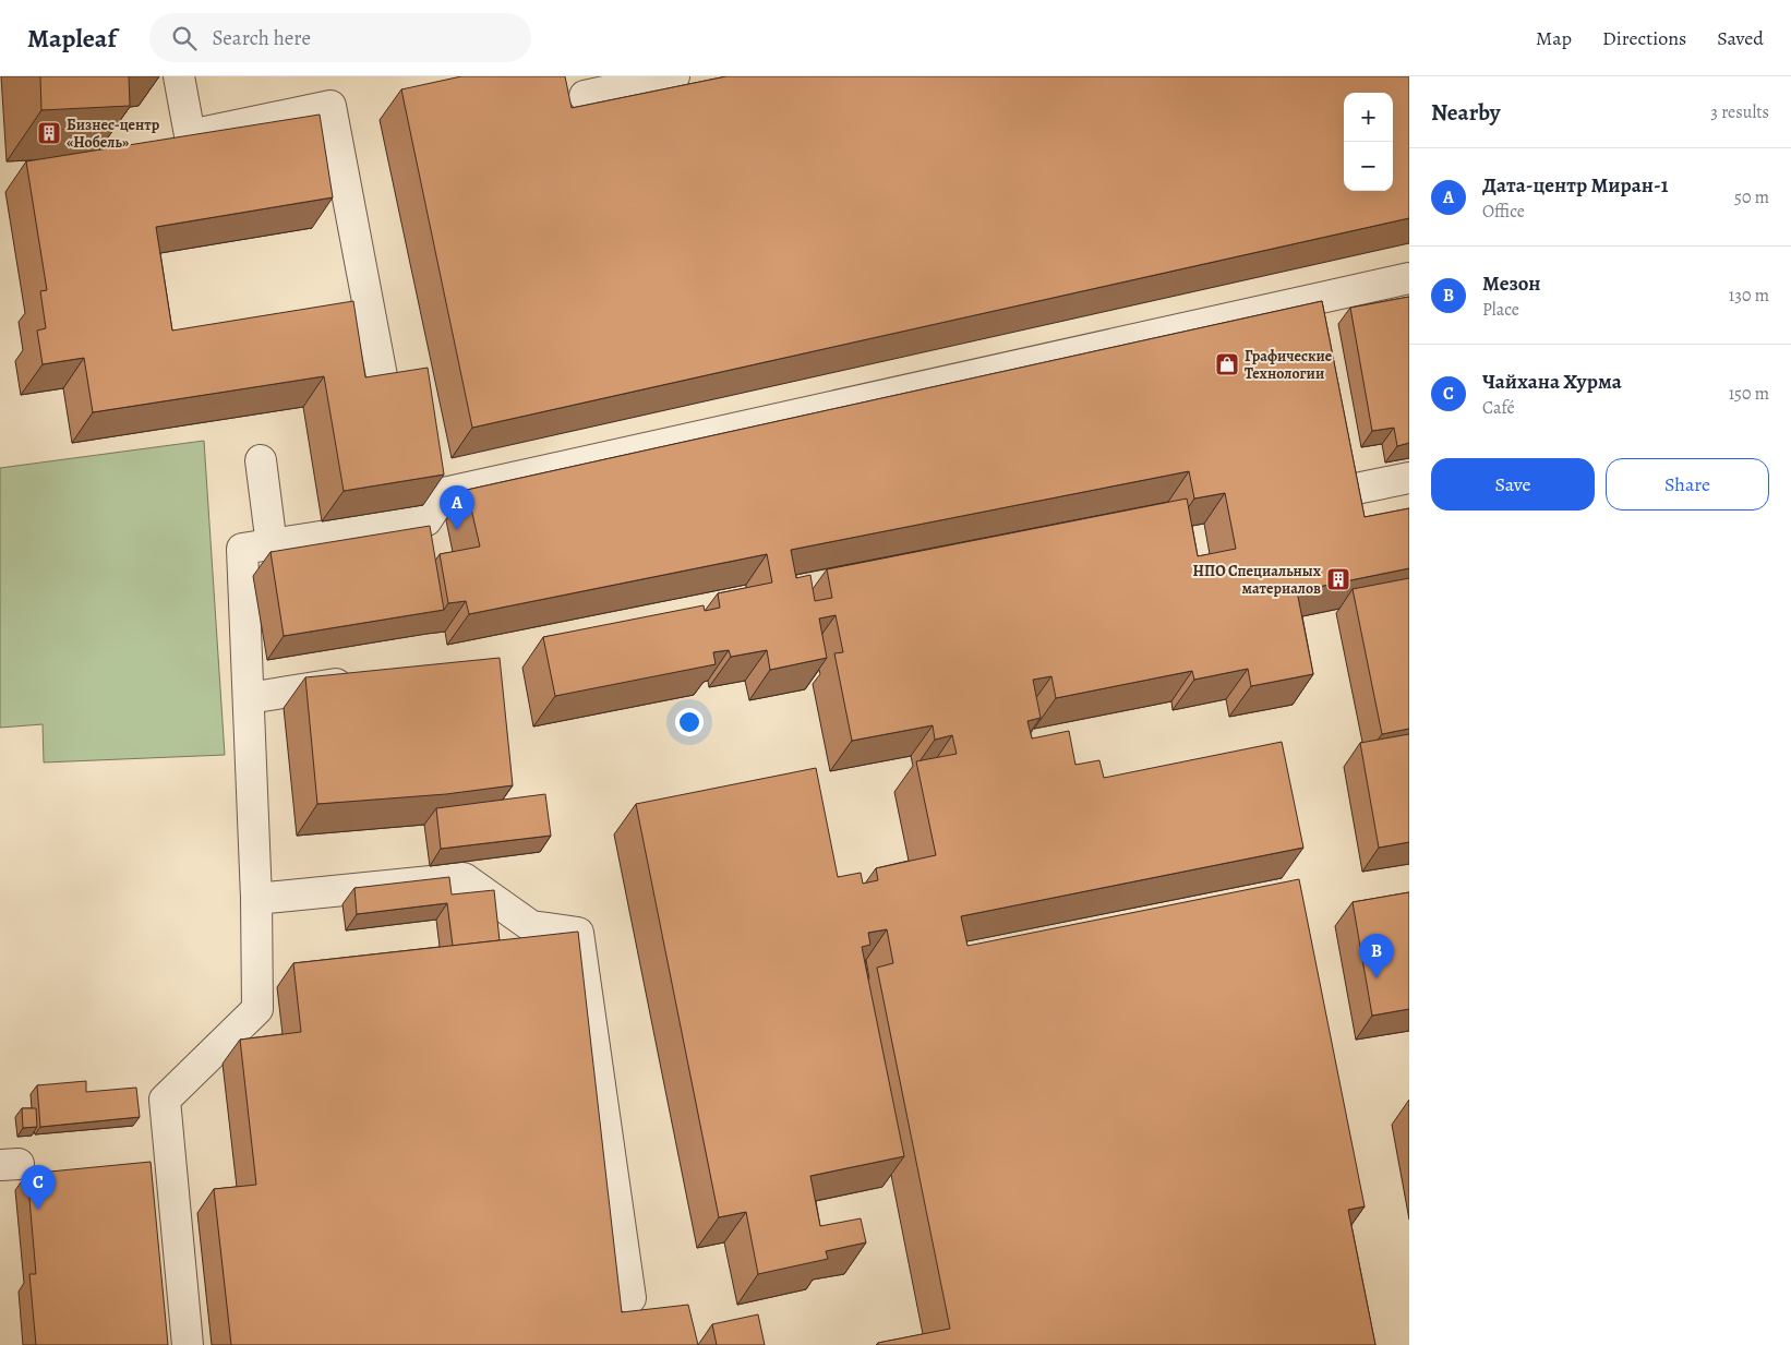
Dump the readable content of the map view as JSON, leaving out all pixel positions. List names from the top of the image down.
{
  "places": {
    "building": ["Бизнес-центр «Нобель»", "НПО Специальных материалов"],
    "shop": ["Графические Технологии"]
  },
  "page": {
    "header": "Mapleaf",
    "search": "Search here",
    "nav": ["Map", "Directions", "Saved"],
    "heading": ["Nearby", "3 results"],
    "map_buttons": ["+", "−"],
    "list": [
      {
        "mark": "A",
        "name": "Дата-центр Миран-1",
        "note": "Office",
        "value": "50 m"
      },
      {
        "mark": "B",
        "name": "Мезон",
        "note": "Place",
        "value": "130 m"
      },
      {
        "mark": "C",
        "name": "Чайхана Хурма",
        "note": "Café",
        "value": "150 m"
      }
    ],
    "buttons": ["Save", "Share"],
    "pins": ["A", "B", "C"]
  }
}
